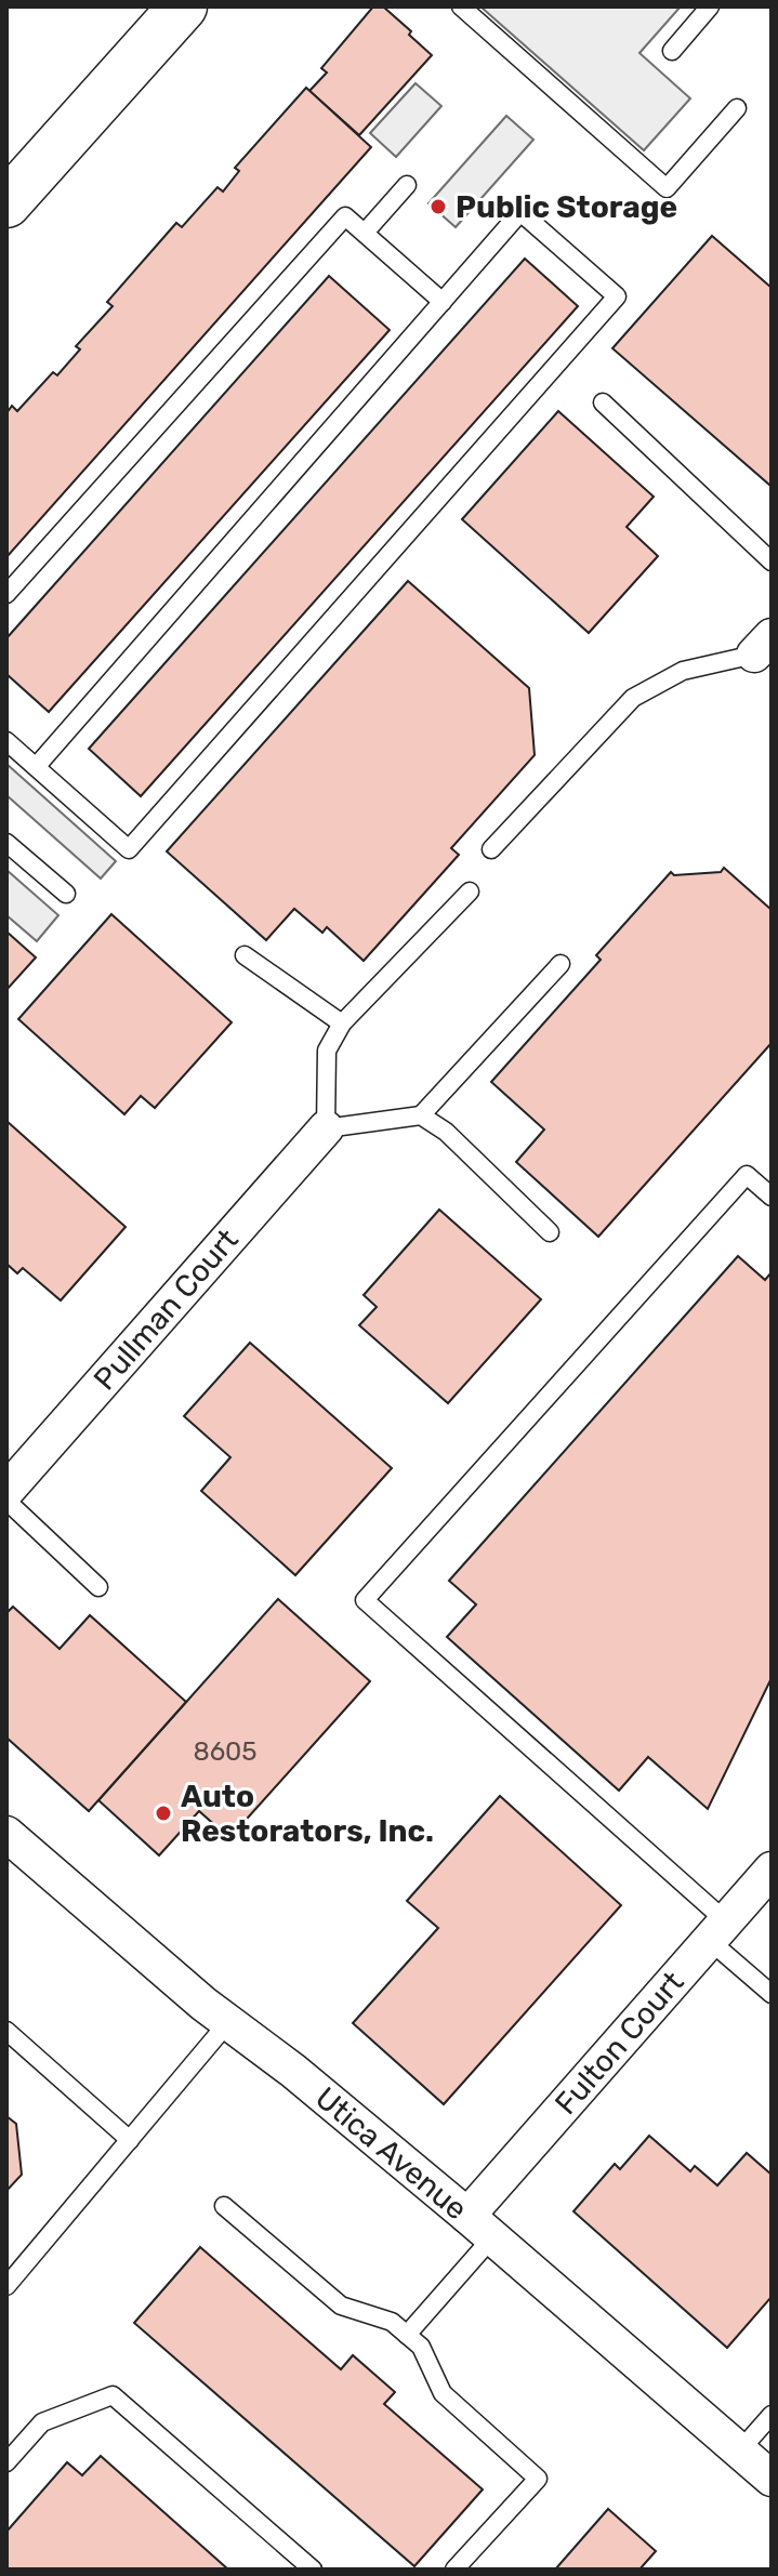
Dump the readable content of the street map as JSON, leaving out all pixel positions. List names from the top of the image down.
{
  "streets": {
    "street": ["Pullman Court", "Fulton Court", "Utica Avenue"]
  },
  "crossings": [
    ["Fulton Court", "Utica Avenue"]
  ],
  "places": ["Public Storage", "Auto Restorators, Inc."],
  "house_numbers": ["8605"]
}
